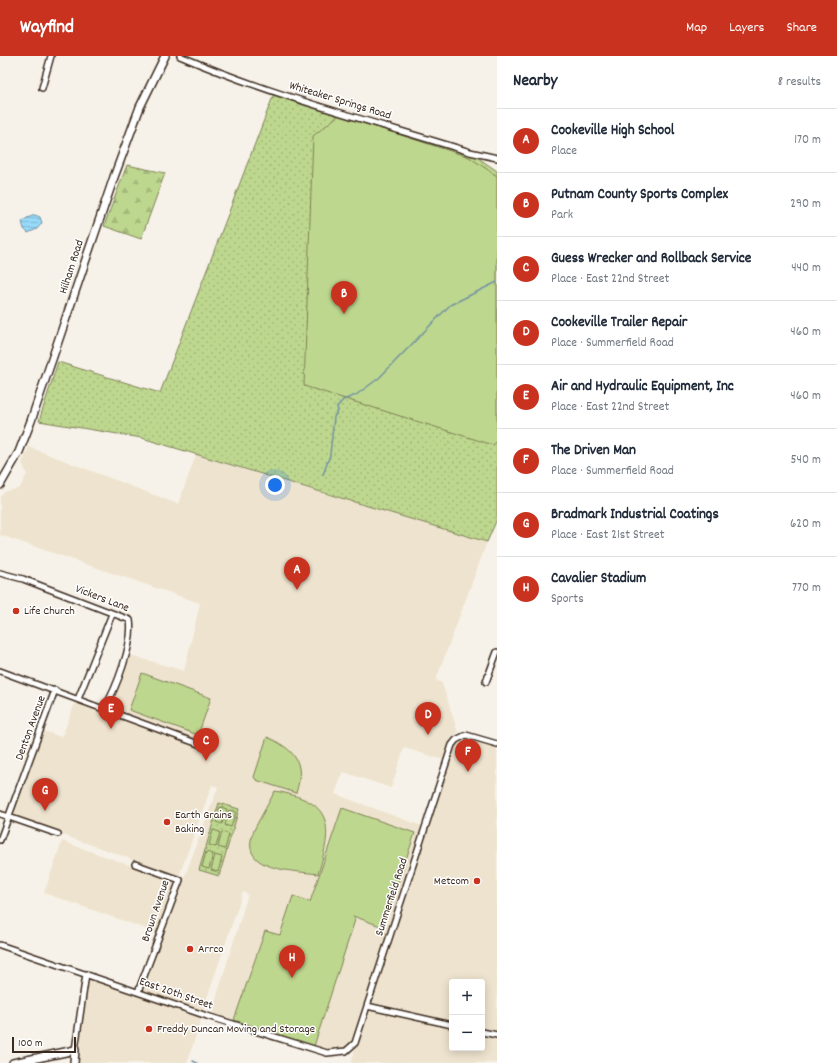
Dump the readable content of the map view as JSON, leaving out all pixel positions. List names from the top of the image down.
{
  "streets": {
    "main road": ["Hilham Road"],
    "street": [
      "Whiteaker Springs Road",
      "Vickers Lane",
      "Denton Avenue",
      "Summerfield Road",
      "Brown Avenue",
      "East 20th Street"
    ]
  },
  "crossings": [
    ["Summerfield Road", "East 20th Street"],
    ["Brown Avenue", "East 20th Street"]
  ],
  "places": [
    "Life Church",
    "Earth Grains Baking",
    "Metcom",
    "Arrco",
    "Freddy Duncan Moving and Storage"
  ],
  "scale_bar": "100 m",
  "page": {
    "header": "Wayfind",
    "nav": ["Map", "Layers", "Share"],
    "heading": ["Nearby", "8 results"],
    "list": [
      {
        "mark": "A",
        "name": "Cookeville High School",
        "note": "Place",
        "value": "170 m"
      },
      {
        "mark": "B",
        "name": "Putnam County Sports Complex",
        "note": "Park",
        "value": "290 m"
      },
      {
        "mark": "C",
        "name": "Guess Wrecker and Rollback Service",
        "note": "Place · East 22nd Street",
        "value": "440 m"
      },
      {
        "mark": "D",
        "name": "Cookeville Trailer Repair",
        "note": "Place · Summerfield Road",
        "value": "460 m"
      },
      {
        "mark": "E",
        "name": "Air and Hydraulic Equipment, Inc",
        "note": "Place · East 22nd Street",
        "value": "460 m"
      },
      {
        "mark": "F",
        "name": "The Driven Man",
        "note": "Place · Summerfield Road",
        "value": "540 m"
      },
      {
        "mark": "G",
        "name": "Bradmark Industrial Coatings",
        "note": "Place · East 21st Street",
        "value": "620 m"
      },
      {
        "mark": "H",
        "name": "Cavalier Stadium",
        "note": "Sports",
        "value": "770 m"
      }
    ],
    "pins": [
      "B",
      "A",
      "E",
      "D",
      "C",
      "F",
      "G",
      "H"
    ],
    "map_buttons": ["+", "−"],
    "scale": "100 m"
  }
}
